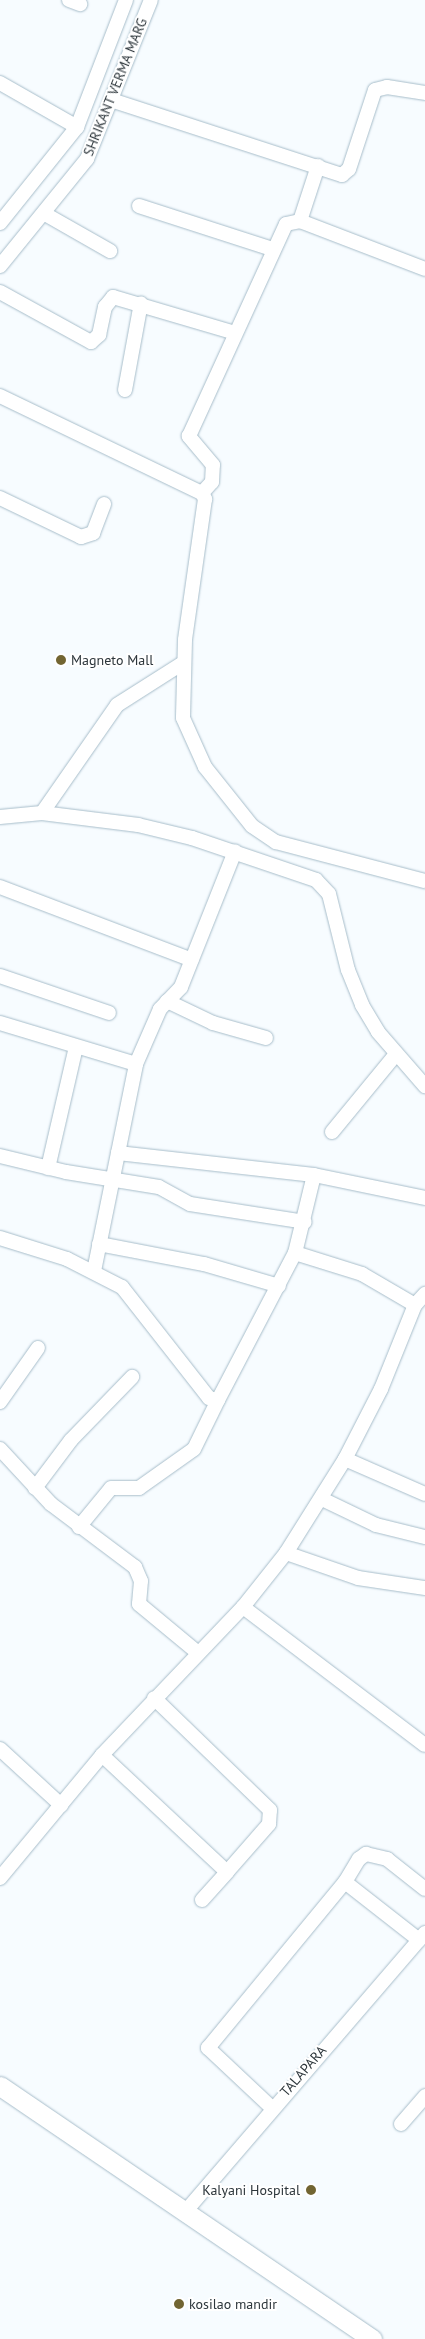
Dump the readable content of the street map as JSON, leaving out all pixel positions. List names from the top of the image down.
{
  "streets": {
    "street": ["SHRIKANT VERMA MARG", "TALAPARA"]
  },
  "places": ["Magneto Mall", "Kalyani Hospital", "kosilao mandir"]
}
